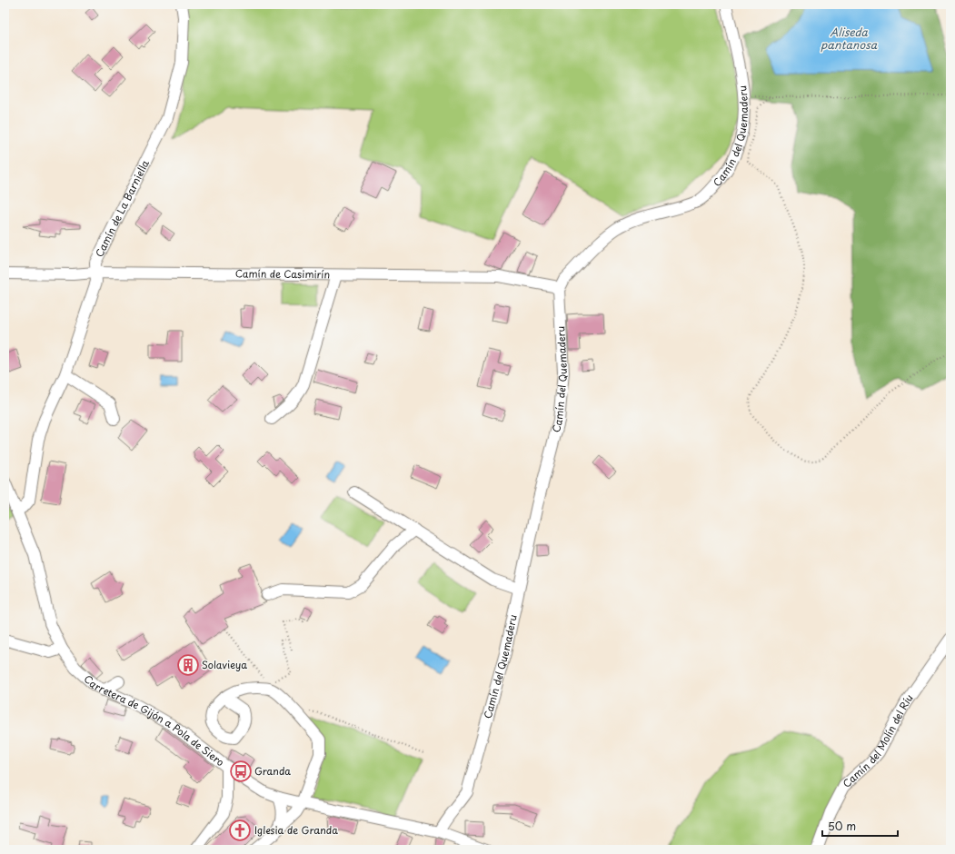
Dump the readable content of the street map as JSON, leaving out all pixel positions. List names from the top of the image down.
{
  "streets": {
    "street": [
      "Camín del Quemaderu",
      "Camín de La Barniella",
      "Camín de Casimirín",
      "Carretera de Gijón a Pola de Siero",
      "Camín del Molín del Ríu"
    ]
  },
  "crossings": [
    ["Camín del Quemaderu", "Camín de Casimirín"],
    ["Camín del Quemaderu", "Carretera de Gijón a Pola de Siero"],
    ["Camín de La Barniella", "Camín de Casimirín"],
    ["Camín de La Barniella", "Carretera de Gijón a Pola de Siero"]
  ],
  "water": ["Aliseda pantanosa"],
  "places": {
    "building": ["Solavieya"],
    "bus stop": ["Granda"],
    "church": ["Iglesia de Granda"]
  },
  "scale_bar": "50 m"
}
